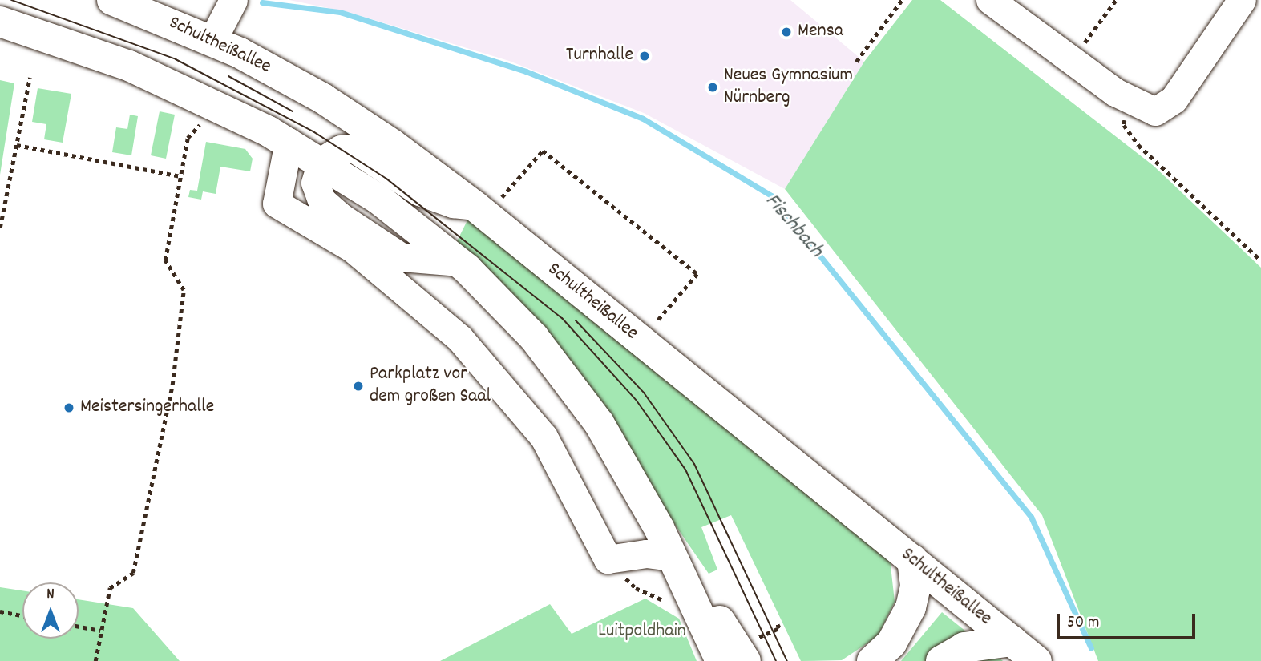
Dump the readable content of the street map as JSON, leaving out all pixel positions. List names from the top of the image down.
{
  "streets": {
    "main road": ["Schultheißallee"]
  },
  "water": ["Fischbach"],
  "parks": ["Luitpoldhain"],
  "places": [
    "Mensa",
    "Turnhalle",
    "Neues Gymnasium Nürnberg",
    "Parkplatz vor dem großen Saal",
    "Meistersingerhalle"
  ],
  "scale_bar": "50 m",
  "north": "top"
}
